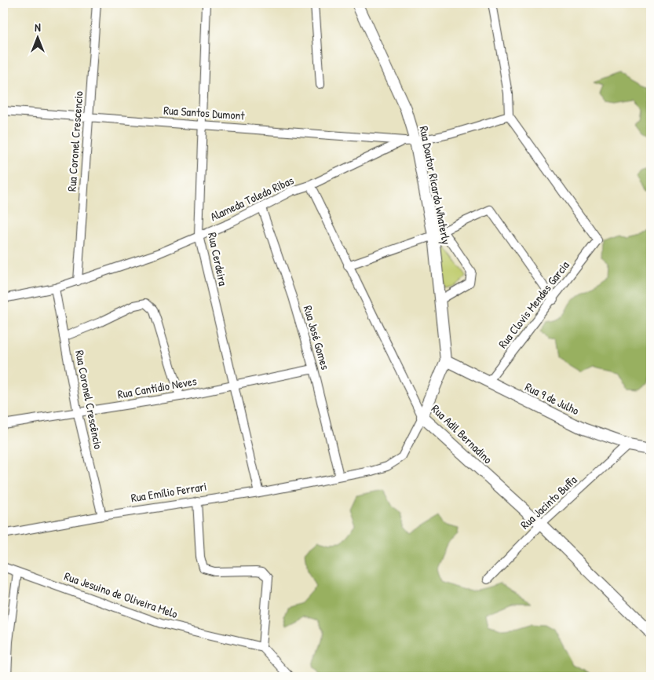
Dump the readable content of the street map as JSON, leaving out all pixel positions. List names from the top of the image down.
{
  "streets": {
    "main road": ["Rua Doutor Ricardo Whaterly", "Rua 9 de Julho", "Rua Adil Bernadino"],
    "street": [
      "Rua Santos Dumont",
      "Rua Coronel Crescencio",
      "Alameda Toledo Ribas",
      "Rua Cerdeira",
      "Rua Clovis Mendes Garcia",
      "Rua José Gomes",
      "Rua Cantídio Neves",
      "Rua Coronel Crescêncio",
      "Rua Emílio Ferrari",
      "Rua Jacinto Buffa",
      "Rua Jesuino de Oliveira Melo"
    ]
  },
  "crossings": [
    ["Rua Santos Dumont", "Rua Coronel Crescencio"],
    ["Rua Santos Dumont", "Alameda Toledo Ribas"],
    ["Rua Santos Dumont", "Rua Cerdeira"],
    ["Rua Coronel Crescencio", "Alameda Toledo Ribas"],
    ["Rua Doutor Ricardo Whaterly", "Alameda Toledo Ribas"],
    ["Rua Doutor Ricardo Whaterly", "Rua 9 de Julho"],
    ["Alameda Toledo Ribas", "Rua Cerdeira"],
    ["Alameda Toledo Ribas", "Rua Clovis Mendes Garcia"],
    ["Alameda Toledo Ribas", "Rua José Gomes"],
    ["Alameda Toledo Ribas", "Rua Coronel Crescêncio"],
    ["Alameda Toledo Ribas", "Rua Adil Bernadino"],
    ["Rua Cerdeira", "Rua Cantídio Neves"],
    ["Rua Cerdeira", "Rua Emílio Ferrari"],
    ["Rua Clovis Mendes Garcia", "Rua 9 de Julho"],
    ["Rua José Gomes", "Rua Cantídio Neves"],
    ["Rua José Gomes", "Rua Emílio Ferrari"],
    ["Rua Cantídio Neves", "Rua Coronel Crescêncio"],
    ["Rua 9 de Julho", "Rua Jacinto Buffa"],
    ["Rua Coronel Crescêncio", "Rua Emílio Ferrari"],
    ["Rua Adil Bernadino", "Rua Emílio Ferrari"],
    ["Rua Adil Bernadino", "Rua Jacinto Buffa"]
  ],
  "north": "top"
}
